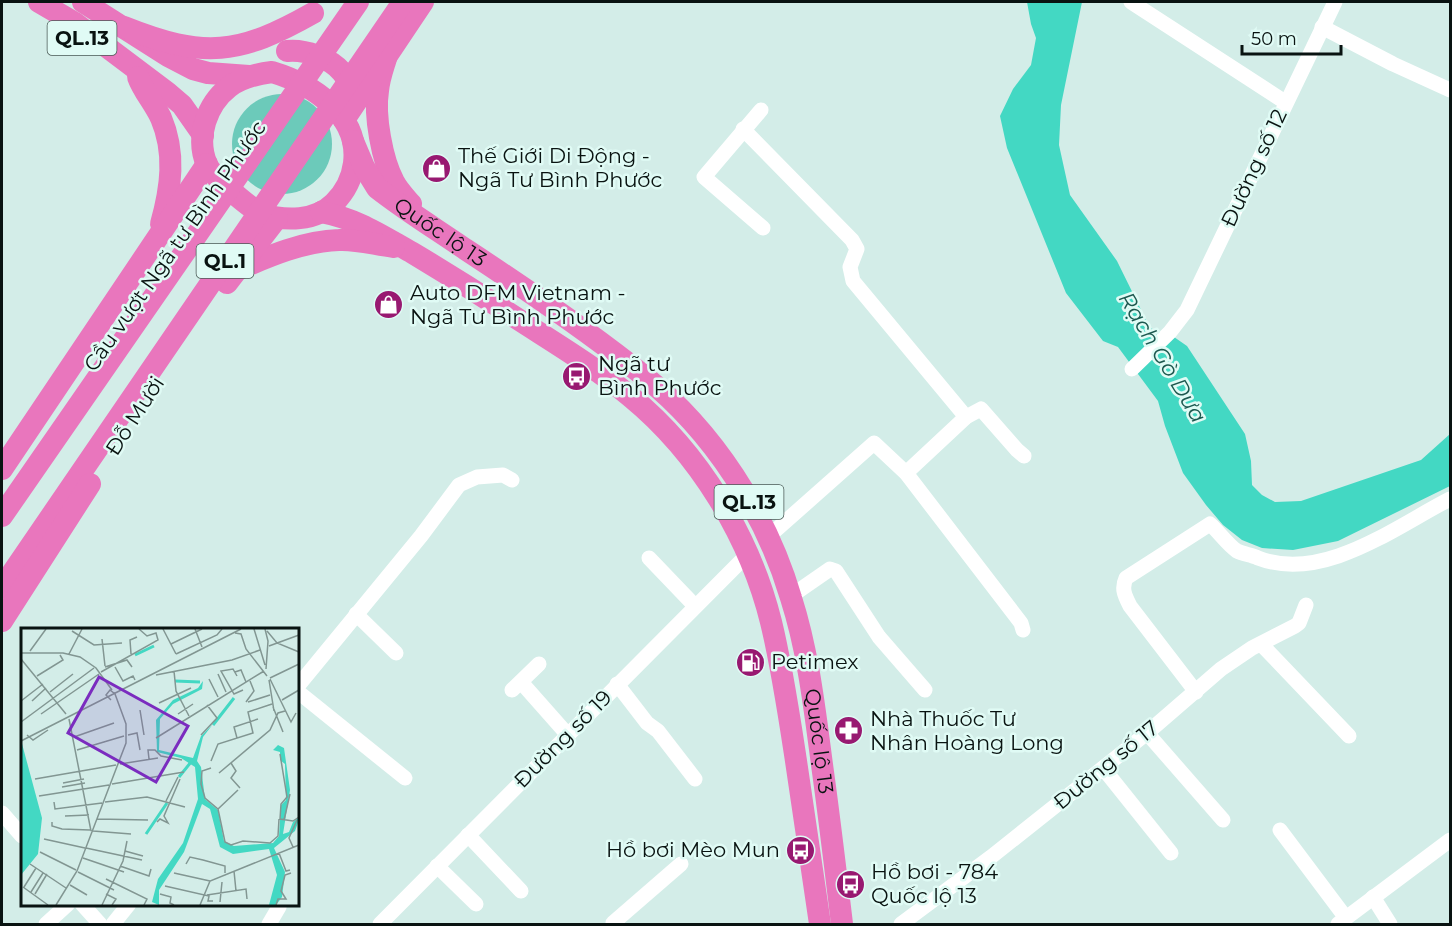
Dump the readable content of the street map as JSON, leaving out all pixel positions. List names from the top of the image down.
{
  "streets": {
    "highway": [
      "QL.13",
      "Quốc lộ 13",
      "Cầu vượt Ngã tư Bình Phước",
      "QL.1",
      "Đỗ Mười"
    ],
    "street": ["Đường số 12", "Đường số 19", "Đường số 17"]
  },
  "crossings": [
    ["QL.13", "Quốc lộ 13"],
    ["QL.13", "QL.1"],
    ["QL.13", "Đỗ Mười"],
    ["Quốc lộ 13", "QL.1"],
    ["Quốc lộ 13", "Đỗ Mười"],
    ["Quốc lộ 13", "Đường số 19"],
    ["Cầu vượt Ngã tư Bình Phước", "QL.1"],
    ["QL.1", "Đỗ Mười"]
  ],
  "water": ["Rạch Gò Dưa"],
  "places": {
    "shop": ["Thế Giới Di Động - Ngã Tư Bình Phước", "Auto DFM Vietnam - Ngã Tư Bình Phước"],
    "bus stop": ["Ngã tư Bình Phước", "Hồ bơi Mèo Mun", "Hồ bơi - 784 Quốc lộ 13"],
    "fuel station": ["Petimex"],
    "pharmacy": ["Nhà Thuốc Tư Nhân Hoàng Long"]
  },
  "scale_bar": "50 m"
}
